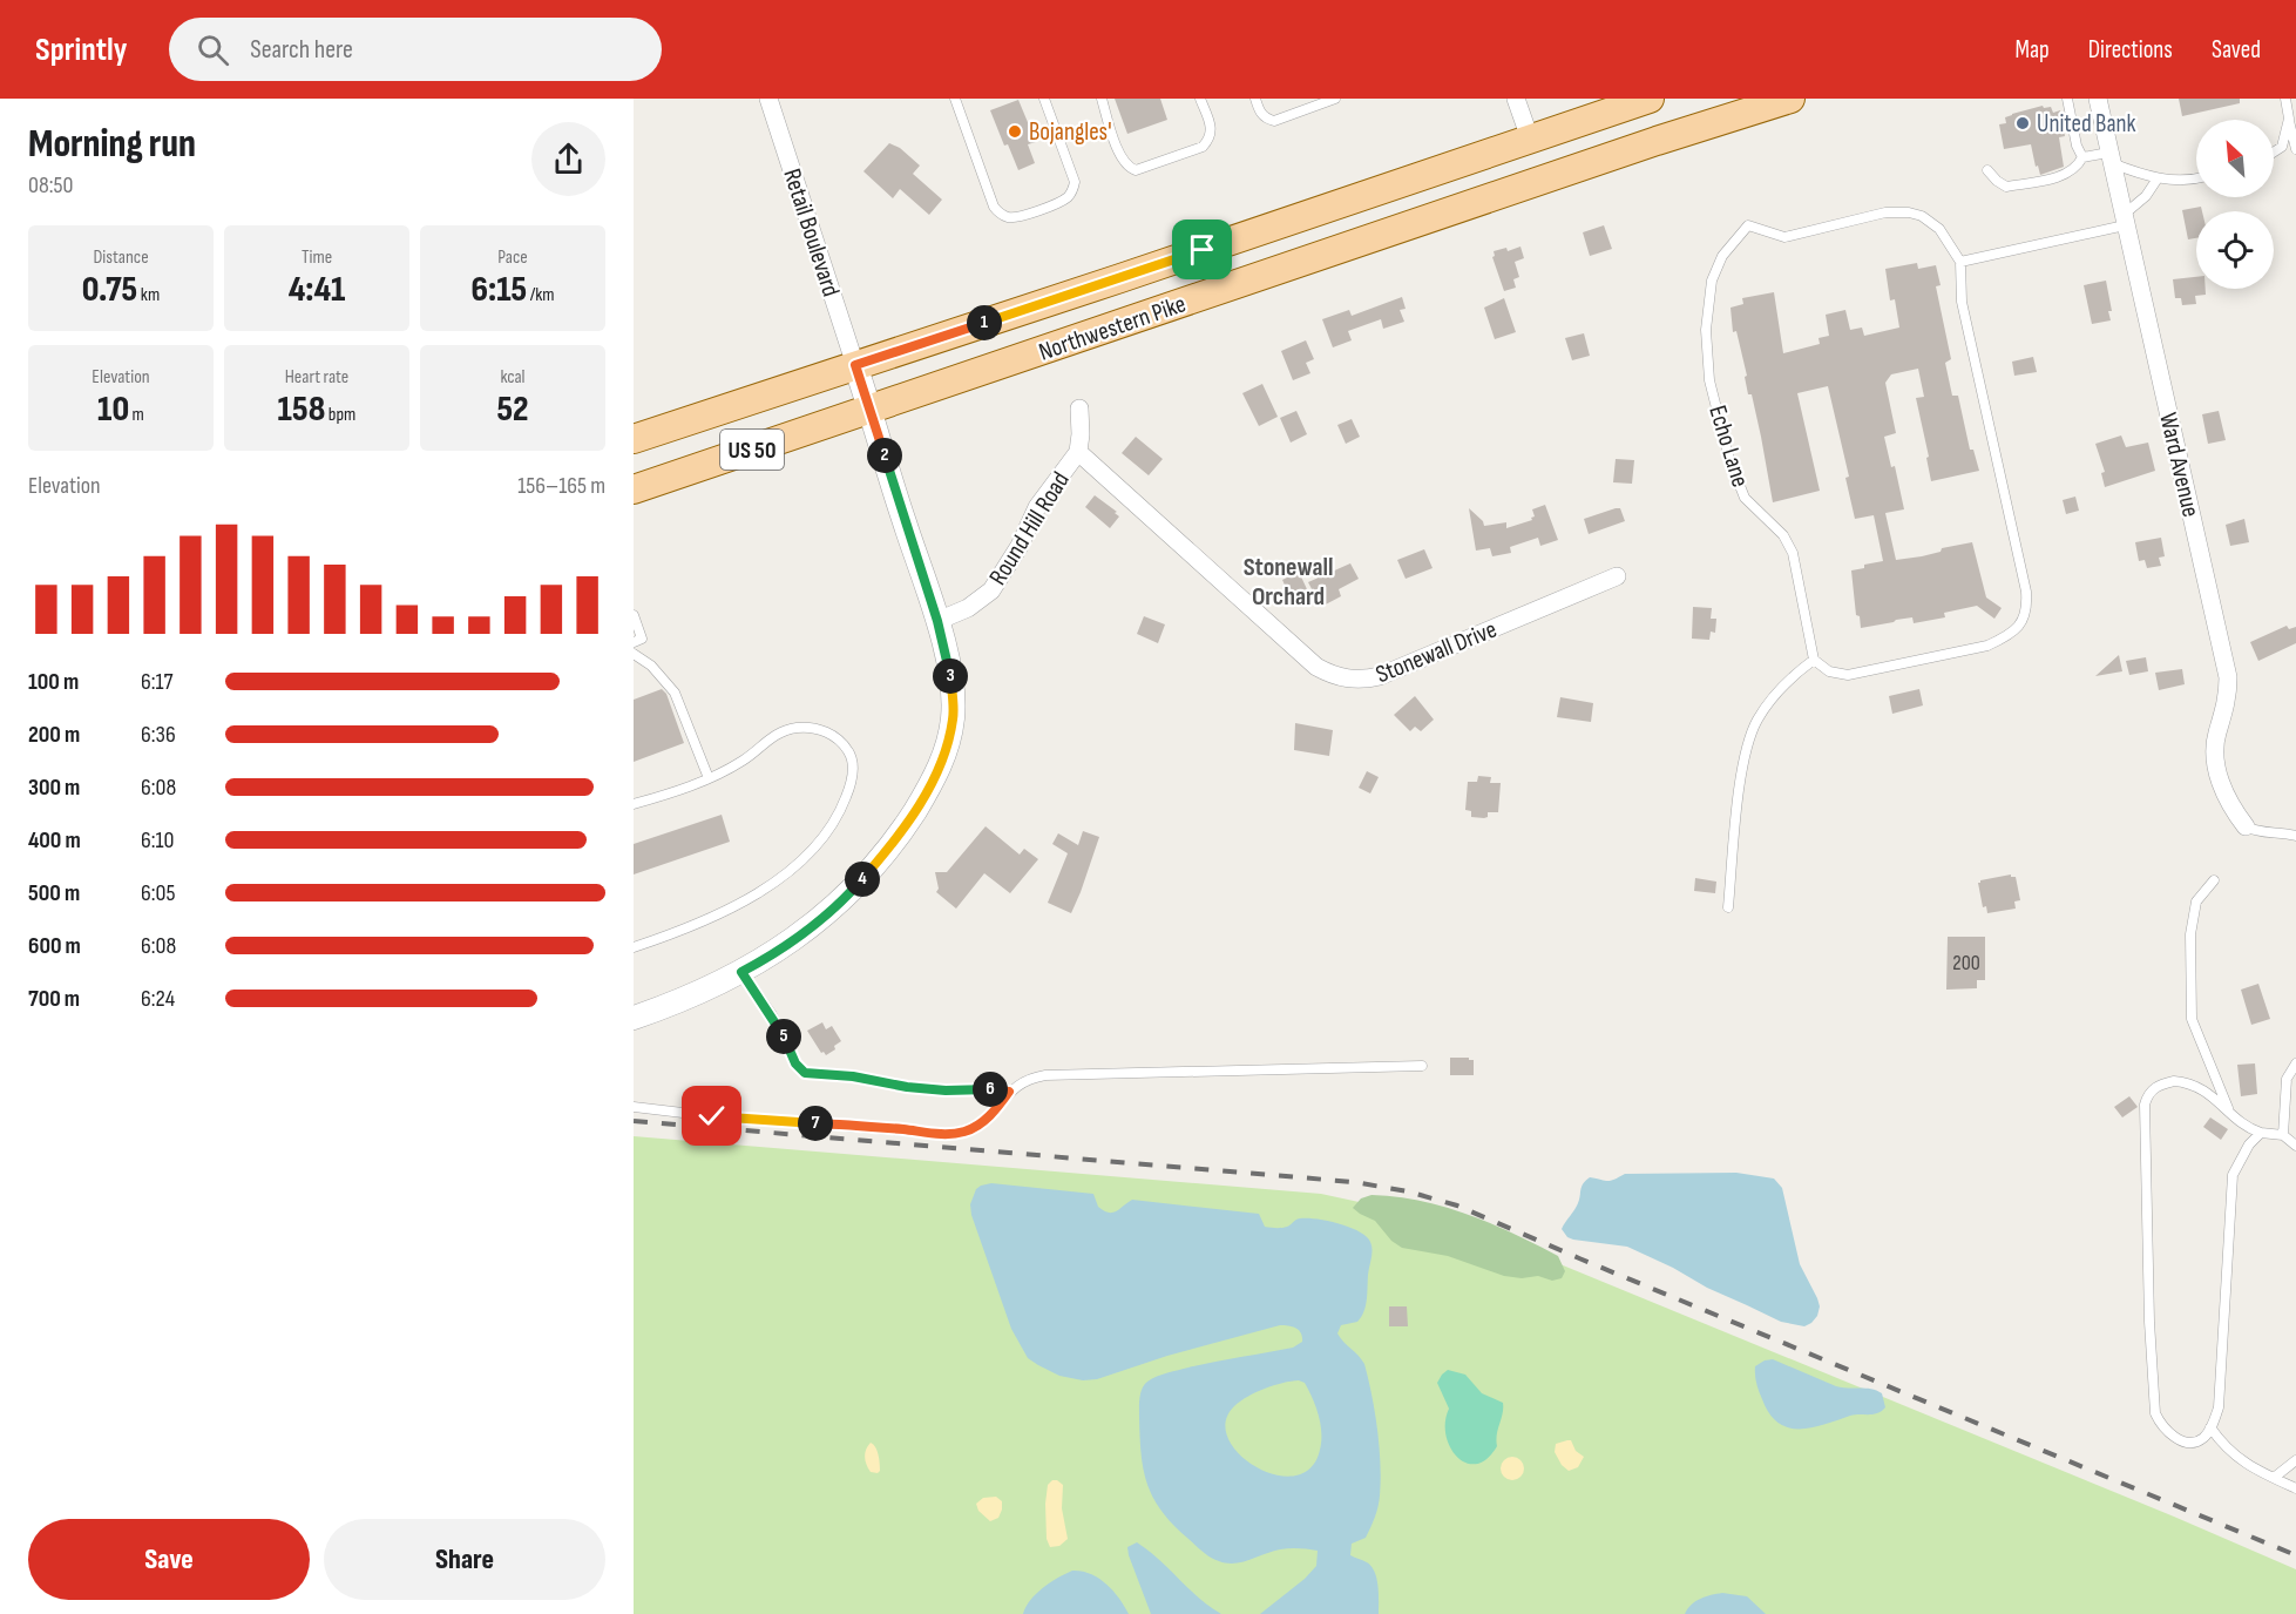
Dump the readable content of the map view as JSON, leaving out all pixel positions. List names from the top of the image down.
{
  "streets": {
    "main road": ["Northwestern Pike", "US 50"],
    "street": [
      "Retail Boulevard",
      "Ward Avenue",
      "Round Hill Road",
      "Stonewall Drive"
    ],
    "lane": ["Echo Lane"]
  },
  "crossings": [
    ["Retail Boulevard", "Northwestern Pike"],
    ["Round Hill Road", "Stonewall Drive"]
  ],
  "districts": ["Stonewall Orchard"],
  "places": ["United Bank", "Bojangles'"],
  "house_numbers": ["200"],
  "north": "top left",
  "page": {
    "header": "Sprintly",
    "search": "Search here",
    "nav": ["Map", "Directions", "Saved"],
    "heading": ["Morning run", "08:50"],
    "stats": [
      ["Distance", "0.75 km"],
      ["Time", "4:41"],
      ["Pace", "6:15 /km"],
      ["Elevation", "10 m"],
      ["Heart rate", "158 bpm"],
      ["kcal", "52"]
    ],
    "pins": [
      "1",
      "2",
      "3",
      "4",
      "5",
      "6",
      "7"
    ],
    "chart": ["Elevation", "156–165 m"],
    "list": [
      {
        "name": "100 m",
        "note": "6:17"
      },
      {
        "name": "200 m",
        "note": "6:36"
      },
      {
        "name": "300 m",
        "note": "6:08"
      },
      {
        "name": "400 m",
        "note": "6:10"
      },
      {
        "name": "500 m",
        "note": "6:05"
      },
      {
        "name": "600 m",
        "note": "6:08"
      },
      {
        "name": "700 m",
        "note": "6:24"
      }
    ],
    "buttons": ["Save", "Share"]
  }
}
